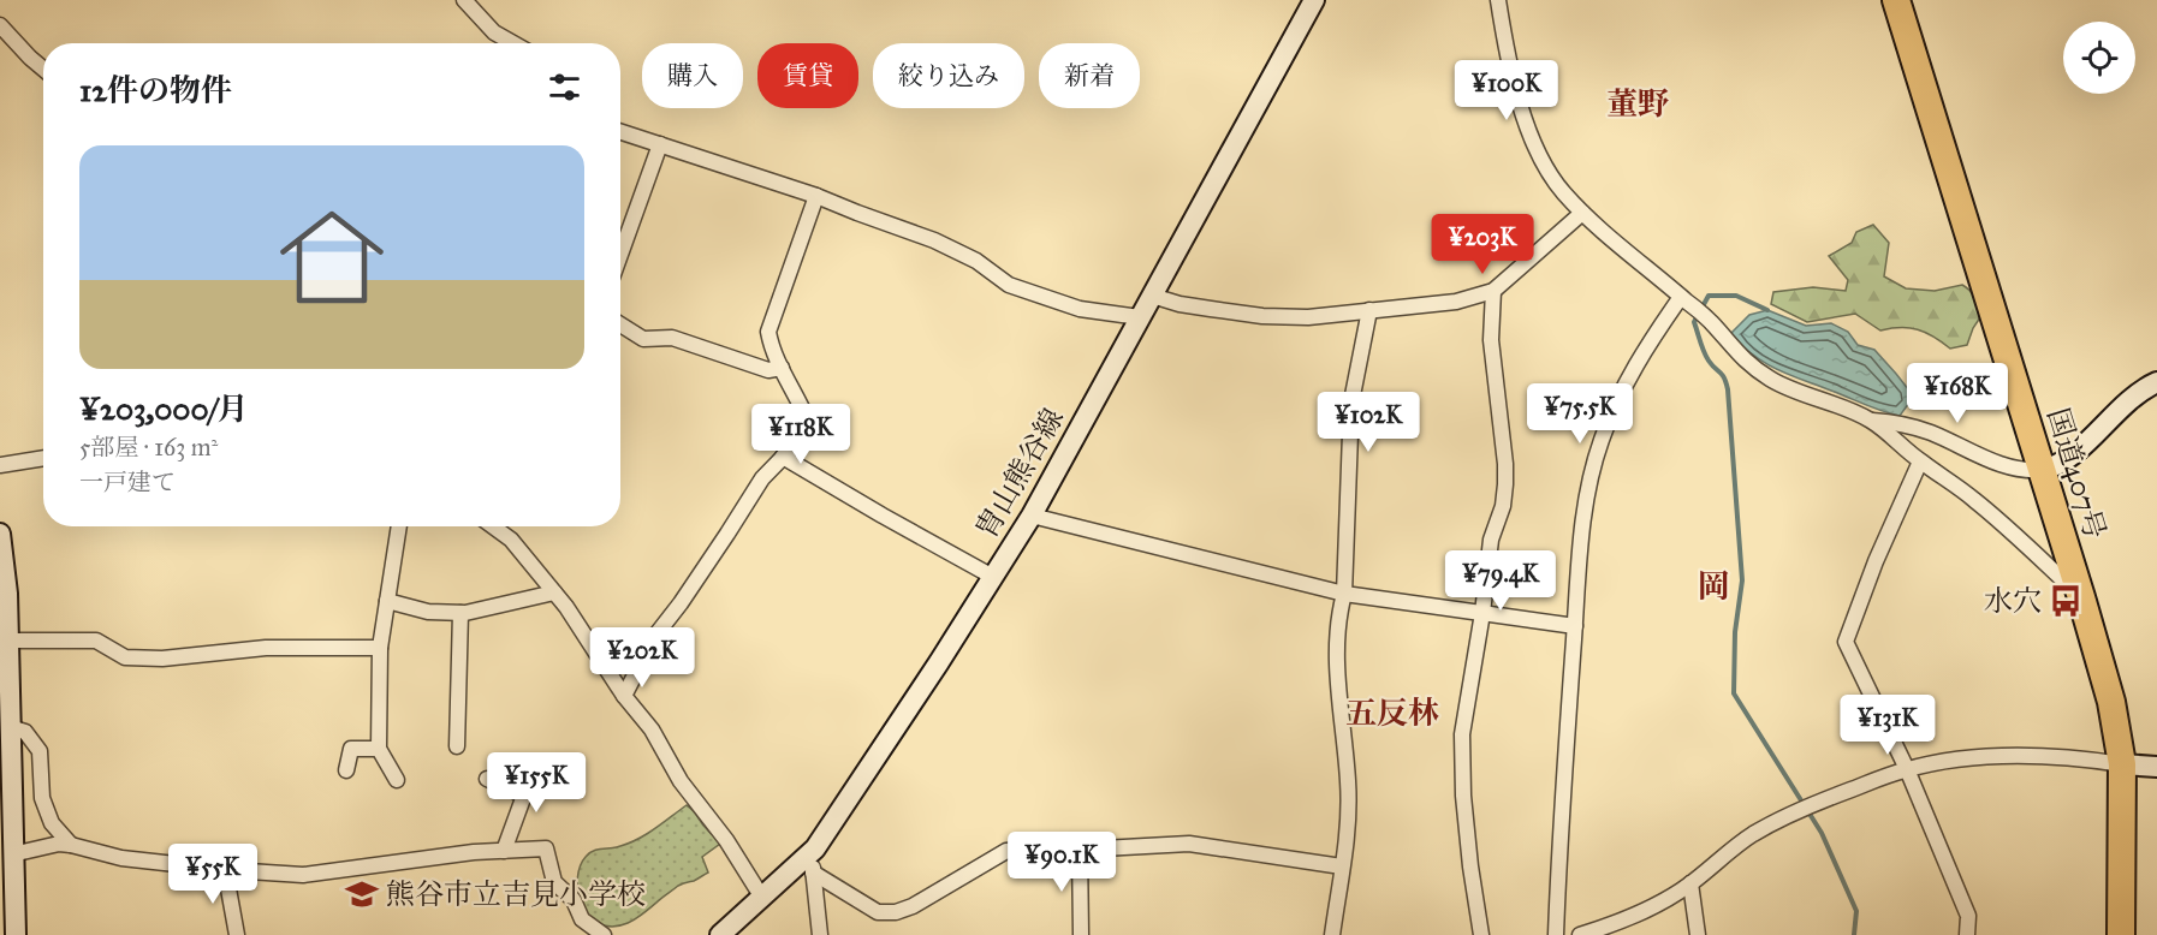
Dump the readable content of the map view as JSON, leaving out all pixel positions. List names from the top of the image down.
{
  "streets": {
    "highway": ["国道407号"],
    "main road": ["胄山熊谷線"]
  },
  "districts": ["董野", "岡", "五反林"],
  "places": {
    "bus stop": ["水穴"],
    "school or university": ["熊谷市立吉見小学校"]
  },
  "page": {
    "chip": [
      "購入",
      "賃貸",
      "絞り込み",
      "新着"
    ],
    "heading": "12件の物件",
    "price": [
      "¥100K",
      "¥203K",
      "¥168K",
      "¥75.5K",
      "¥102K",
      "¥118K",
      "¥79.4K",
      "¥202K",
      "¥131K",
      "¥155K",
      "¥90.1K",
      "¥55K"
    ],
    "list": [
      {
        "name": "¥203,000/月",
        "note": "5部屋 · 163 m² · 一戸建て"
      }
    ]
  }
}
